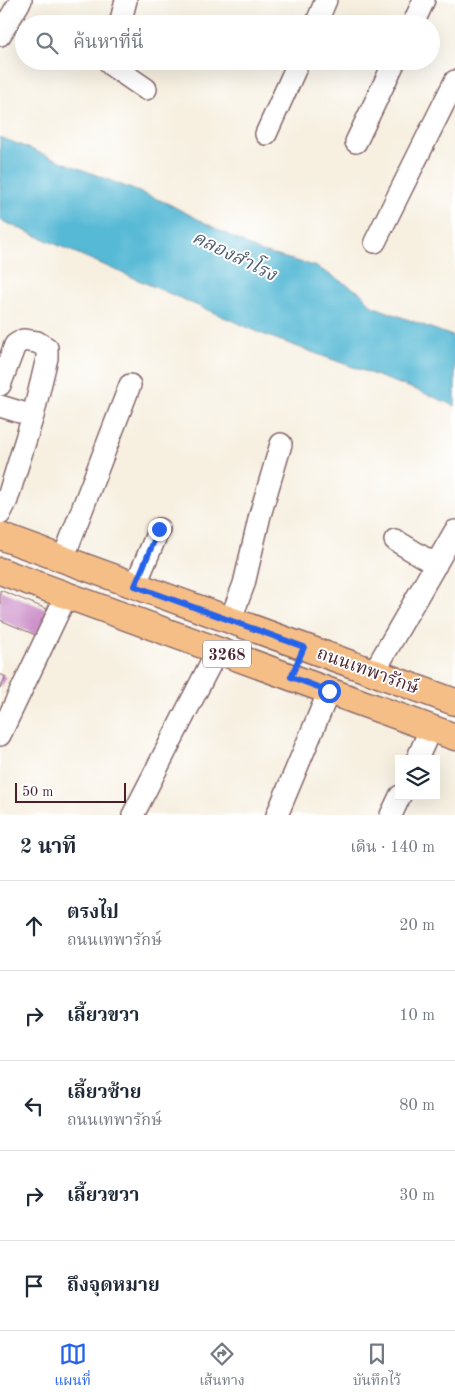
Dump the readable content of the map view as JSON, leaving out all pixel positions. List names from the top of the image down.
{
  "streets": {
    "main road": ["3268", "ถนนเทพารักษ์"]
  },
  "water": ["คลองสำโรง"],
  "scale_bar": "50 m",
  "page": {
    "search": "ค้นหาที่นี่",
    "scale": "50 m",
    "heading": ["2 นาที", "เดิน · 140 m"],
    "list": [
      ["ตรงไป", "ถนนเทพารักษ์", "20 m"],
      ["เลี้ยวขวา", "10 m"],
      ["เลี้ยวซ้าย", "ถนนเทพารักษ์", "80 m"],
      ["เลี้ยวขวา", "30 m"],
      "ถึงจุดหมาย"
    ],
    "nav": ["แผนที่", "เส้นทาง", "บันทึกไว้"]
  }
}
